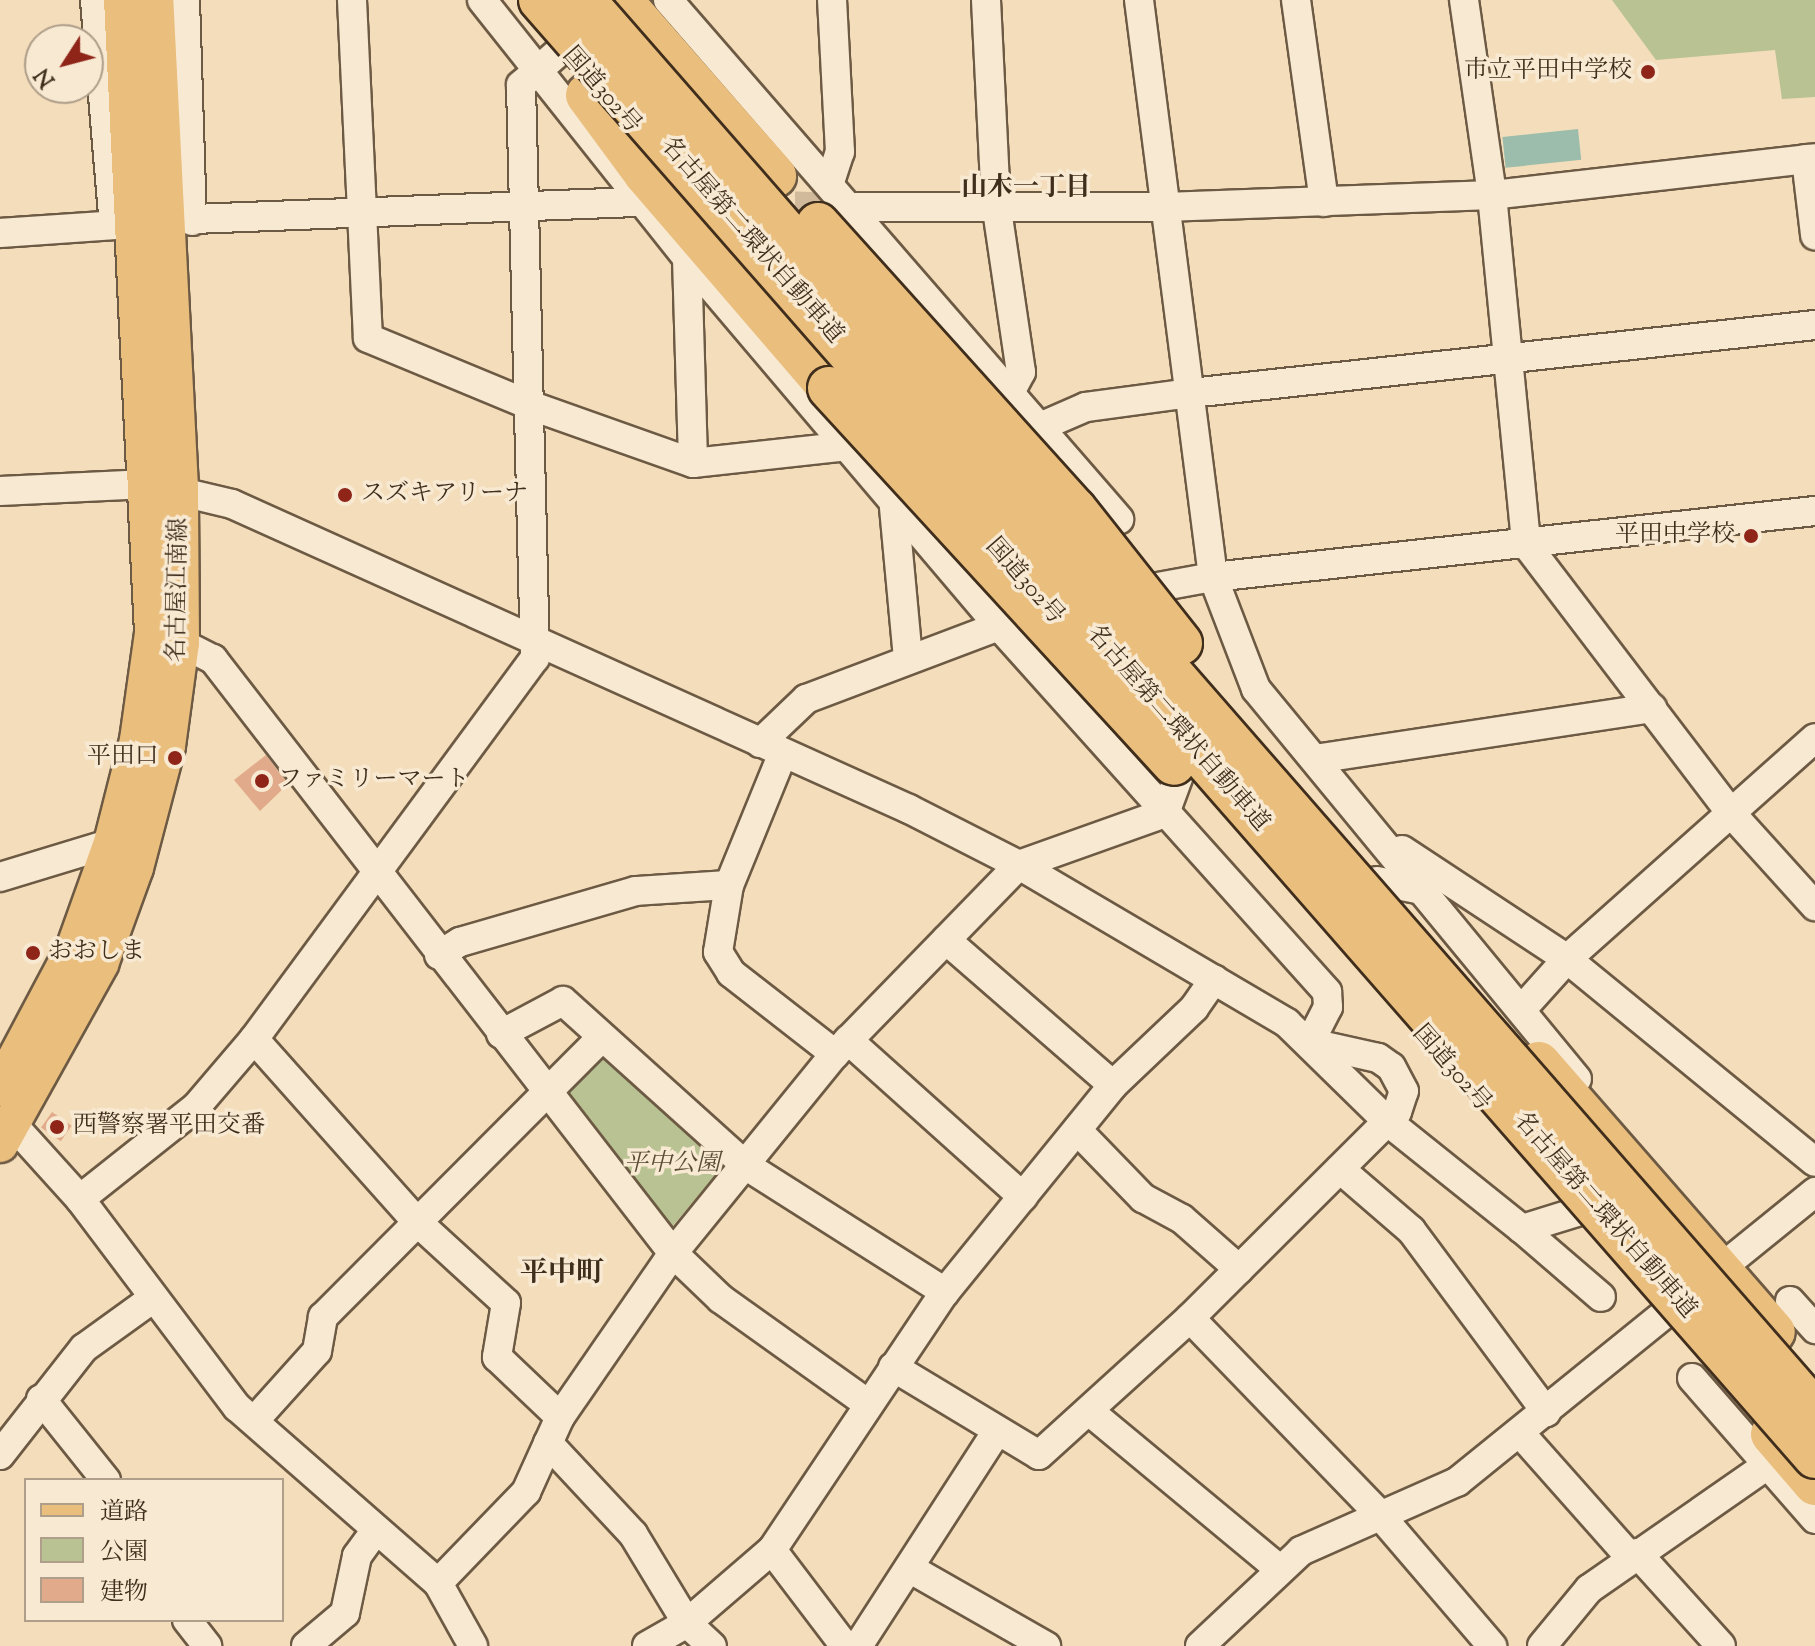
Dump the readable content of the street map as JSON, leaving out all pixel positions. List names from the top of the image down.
{
  "streets": {
    "highway": ["国道302号", "名古屋第二環状自動車道"],
    "main road": ["名古屋江南線"]
  },
  "districts": ["山木一丁目", "平中町"],
  "parks": ["平中公園"],
  "places": [
    "市立平田中学校",
    "スズキアリーナ",
    "平田中学校",
    "平田口",
    "ファミリーマート",
    "おおしま",
    "西警察署平田交番"
  ],
  "legend": ["道路", "公園", "建物"],
  "north": "bottom left"
}
